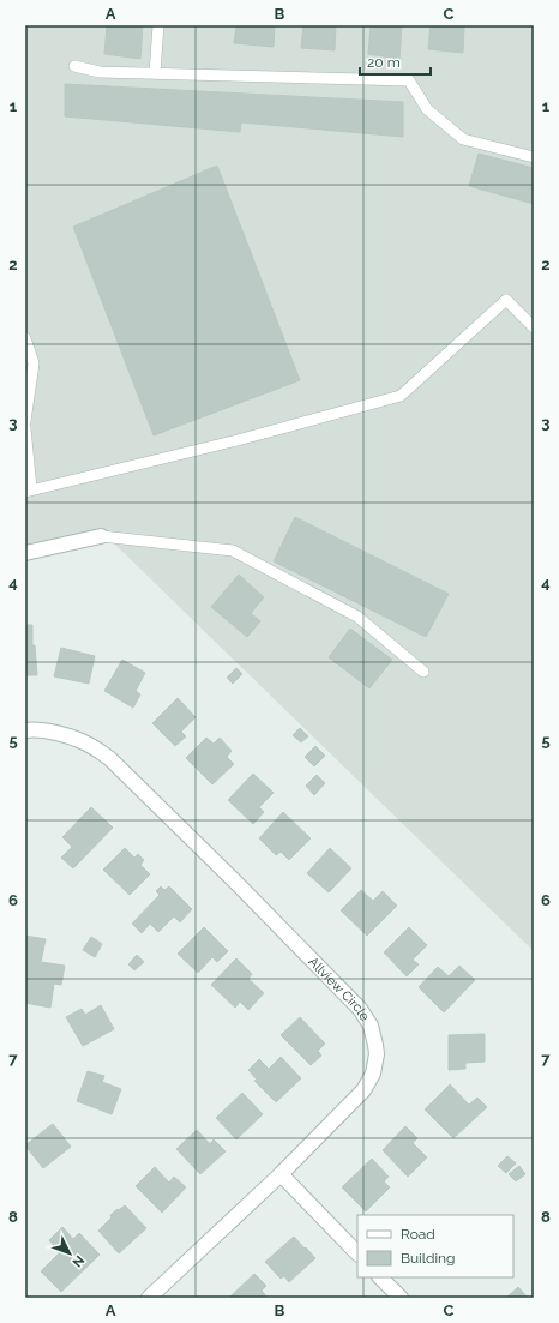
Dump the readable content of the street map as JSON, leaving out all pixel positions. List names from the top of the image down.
{
  "streets": {
    "street": ["Allview Circle"]
  },
  "legend": ["Road", "Building"],
  "scale_bar": "20 m",
  "north": "bottom right",
  "grid": {
    "columns": ["A", "B", "C"],
    "rows": [
      "1",
      "2",
      "3",
      "4",
      "5",
      "6",
      "7",
      "8"
    ]
  }
}
